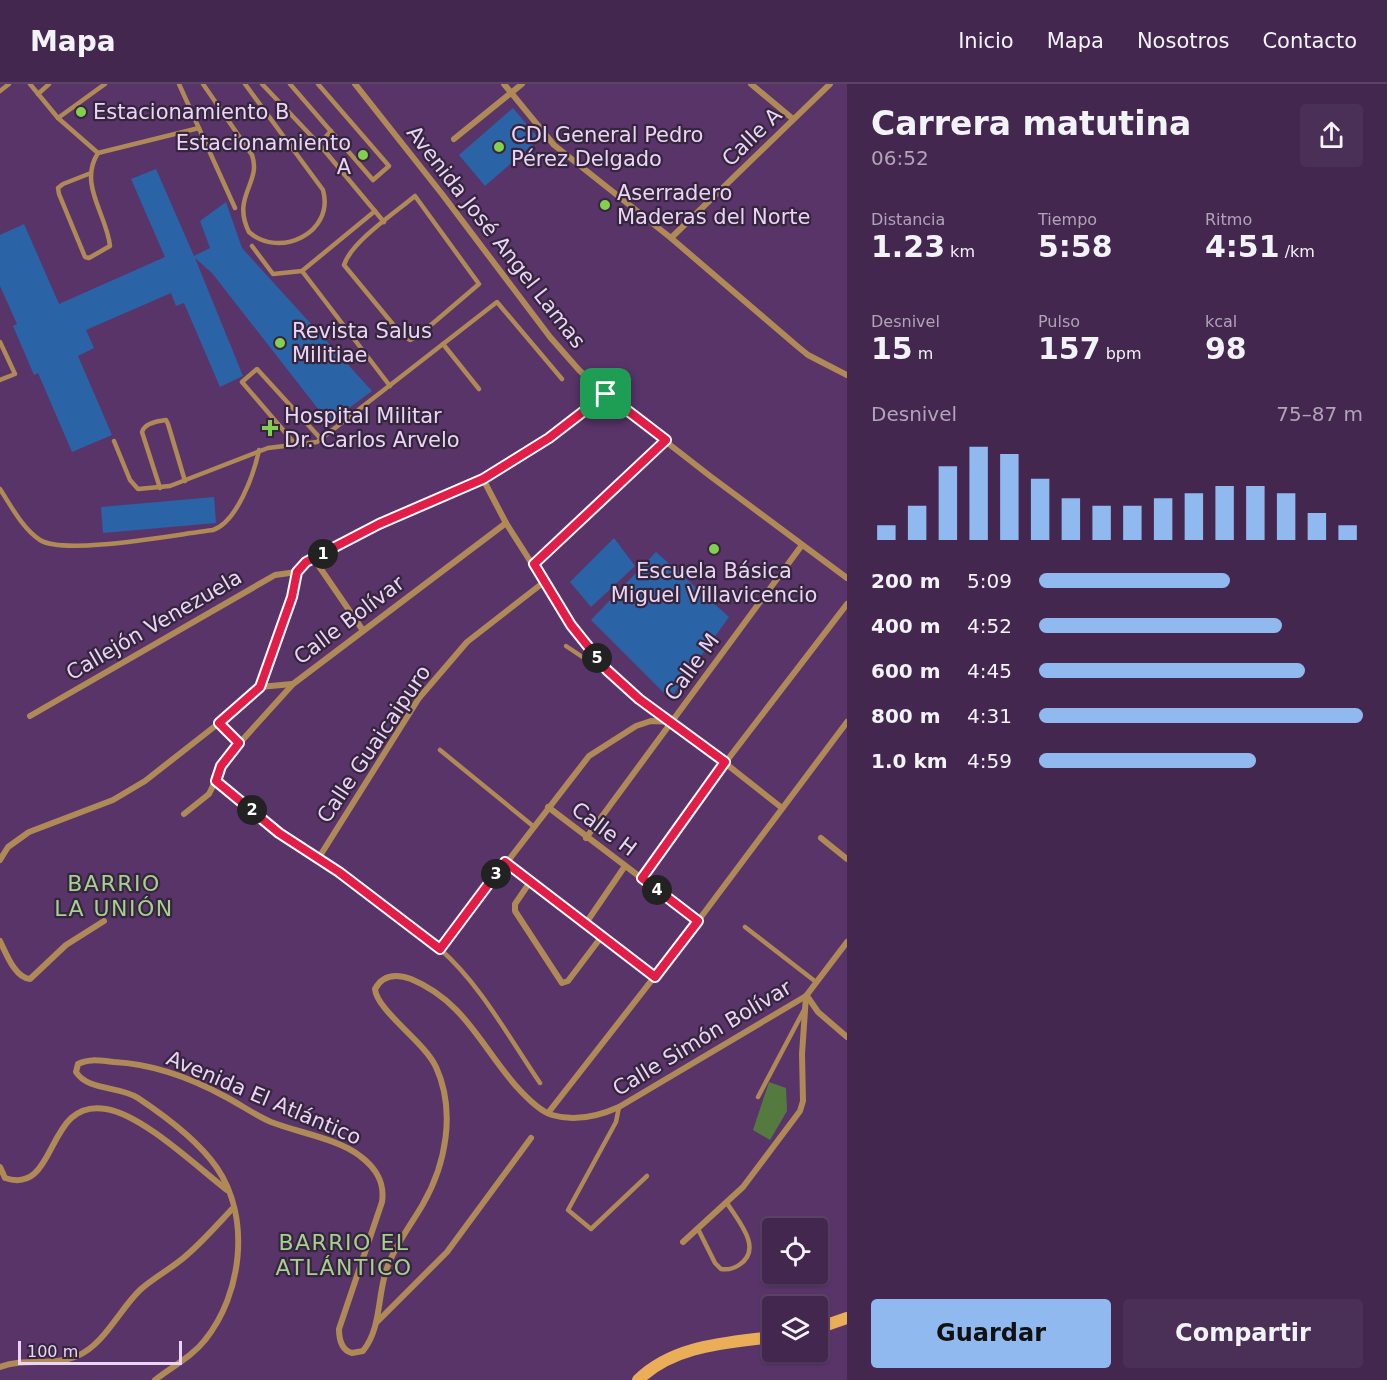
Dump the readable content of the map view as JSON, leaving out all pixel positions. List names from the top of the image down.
{
  "streets": {
    "street": [
      "Calle A",
      "Avenida José Angel Lamas",
      "Calle Bolívar",
      "Callejón Venezuela",
      "Calle M",
      "Calle Guaicaipuro",
      "Calle H",
      "Calle Simón Bolívar",
      "Avenida El Atlántico"
    ]
  },
  "crossings": [
    ["Avenida José Angel Lamas", "Calle M"],
    ["Calle M", "Calle H"],
    ["Calle Simón Bolívar", "Avenida El Atlántico"]
  ],
  "districts": ["BARRIO LA UNIÓN", "BARRIO EL ATLÁNTICO"],
  "places": {
    "other": [
      "Estacionamiento B",
      "CDI General Pedro Pérez Delgado",
      "Estacionamiento A",
      "Aserradero Maderas del Norte",
      "Revista Salus Militiae",
      "Escuela Básica Miguel Villavicencio"
    ],
    "health": ["Hospital Militar Dr. Carlos Arvelo"]
  },
  "scale_bar": "100 m",
  "page": {
    "header": "Mapa",
    "nav": [
      "Inicio",
      "Mapa",
      "Nosotros",
      "Contacto"
    ],
    "heading": ["Carrera matutina", "06:52"],
    "stats": [
      ["Distancia", "1.23 km"],
      ["Tiempo", "5:58"],
      ["Ritmo", "4:51 /km"],
      ["Desnivel", "15 m"],
      ["Pulso", "157 bpm"],
      ["kcal", "98"]
    ],
    "chart": ["Desnivel", "75–87 m"],
    "pins": [
      "1",
      "5",
      "2",
      "3",
      "4"
    ],
    "list": [
      {
        "name": "200 m",
        "note": "5:09"
      },
      {
        "name": "400 m",
        "note": "4:52"
      },
      {
        "name": "600 m",
        "note": "4:45"
      },
      {
        "name": "800 m",
        "note": "4:31"
      },
      {
        "name": "1.0 km",
        "note": "4:59"
      }
    ],
    "buttons": ["Guardar", "Compartir"],
    "scale": "100 m"
  }
}
